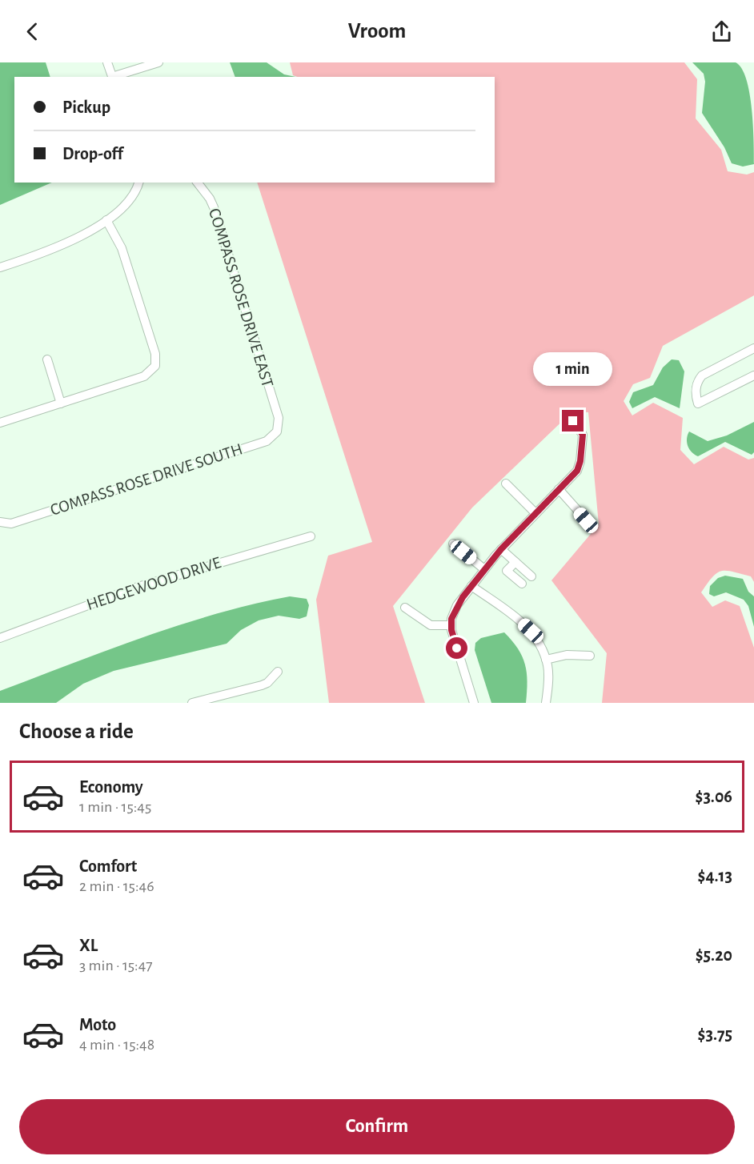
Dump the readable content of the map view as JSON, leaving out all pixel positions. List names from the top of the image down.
{
  "streets": {
    "street": ["COMPASS ROSE DRIVE EAST", "COMPASS ROSE DRIVE SOUTH", "HEDGEWOOD DRIVE"]
  },
  "crossings": [
    ["COMPASS ROSE DRIVE EAST", "COMPASS ROSE DRIVE SOUTH"]
  ],
  "page": {
    "header": "Vroom",
    "banner": ["Pickup", "Drop-off"],
    "bubble": "1 min",
    "heading": "Choose a ride",
    "list": [
      {
        "name": "Economy",
        "note": "1 min · 15:45",
        "value": "$3.06"
      },
      {
        "name": "Comfort",
        "note": "2 min · 15:46",
        "value": "$4.13"
      },
      {
        "name": "XL",
        "note": "3 min · 15:47",
        "value": "$5.20"
      },
      {
        "name": "Moto",
        "note": "4 min · 15:48",
        "value": "$3.75"
      }
    ],
    "buttons": "Confirm"
  }
}
